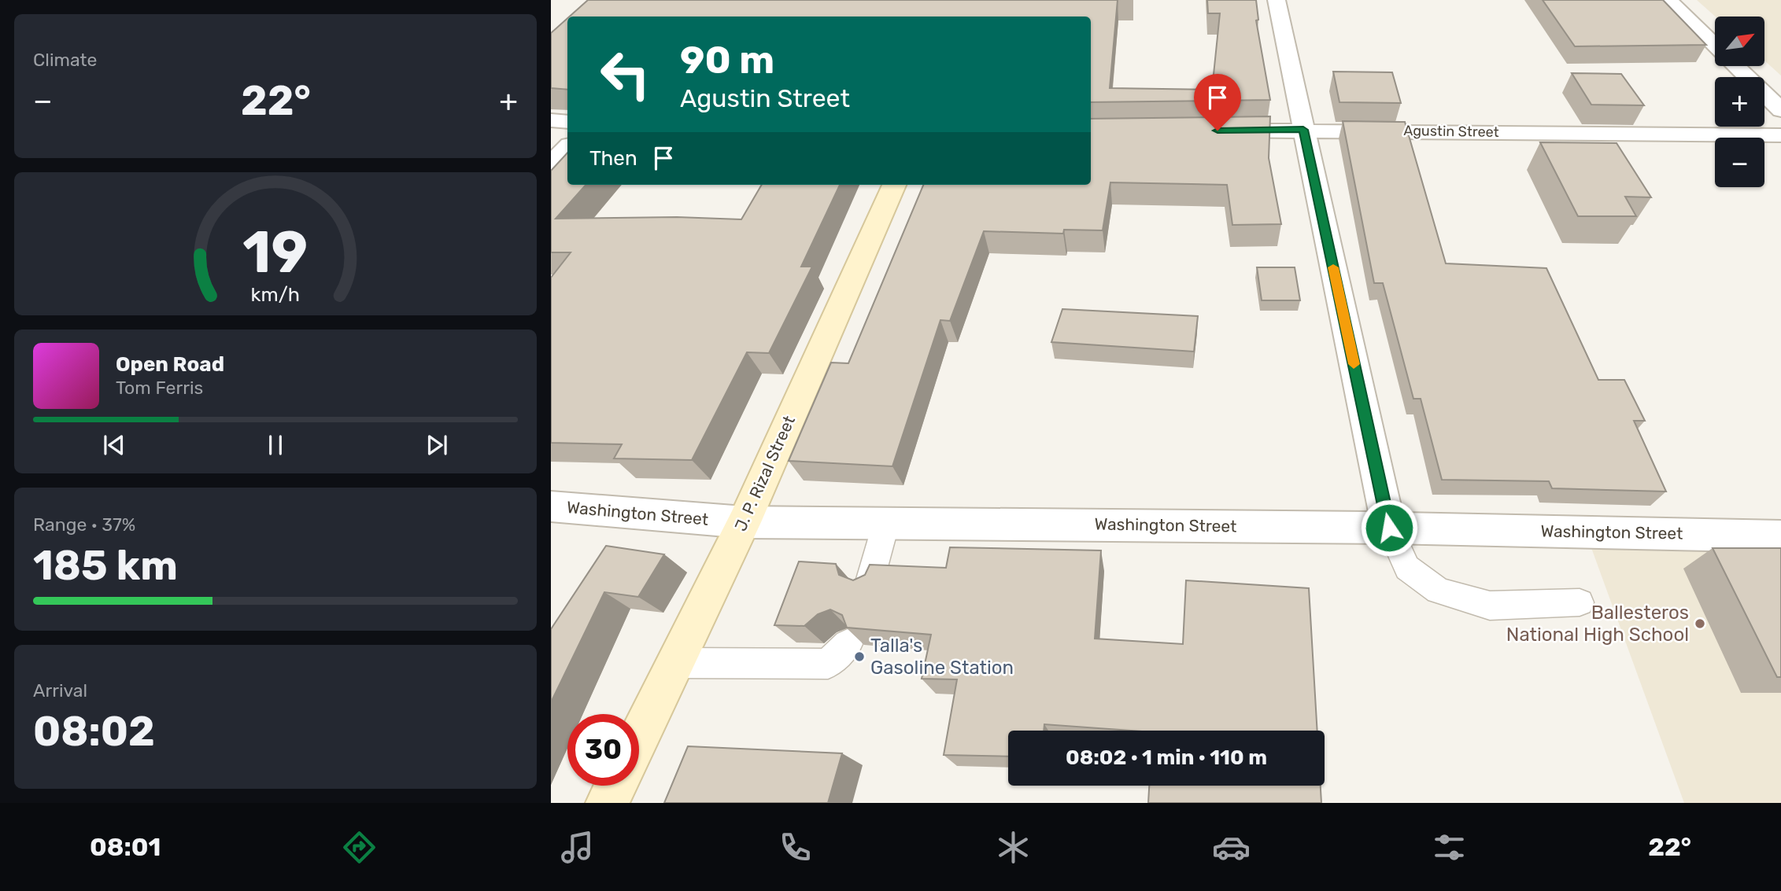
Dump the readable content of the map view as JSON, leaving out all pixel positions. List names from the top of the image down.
{
  "streets": {
    "main road": ["J. P. Rizal Street"],
    "street": ["Agustin Street", "Washington Street"]
  },
  "crossings": [
    ["J. P. Rizal Street", "Washington Street"]
  ],
  "places": ["Ballesteros National High School", "Talla's Gasoline Station"],
  "north": "top right",
  "page": {
    "tile": [
      "Climate",
      ["Range · 37%", "185 km"],
      ["Arrival", "08:02"]
    ],
    "map_buttons": ["+", "−"],
    "turn": ["90 m", "Agustin Street"],
    "heat": ["−", "22°", "+"],
    "then": "Then",
    "song": ["Open Road", "Tom Ferris"],
    "limit": "30",
    "trip": "08:02 · 1 min · 110 m",
    "tabs": ["08:01", "22°"],
    "gauge": ["19", "km/h"]
  }
}
